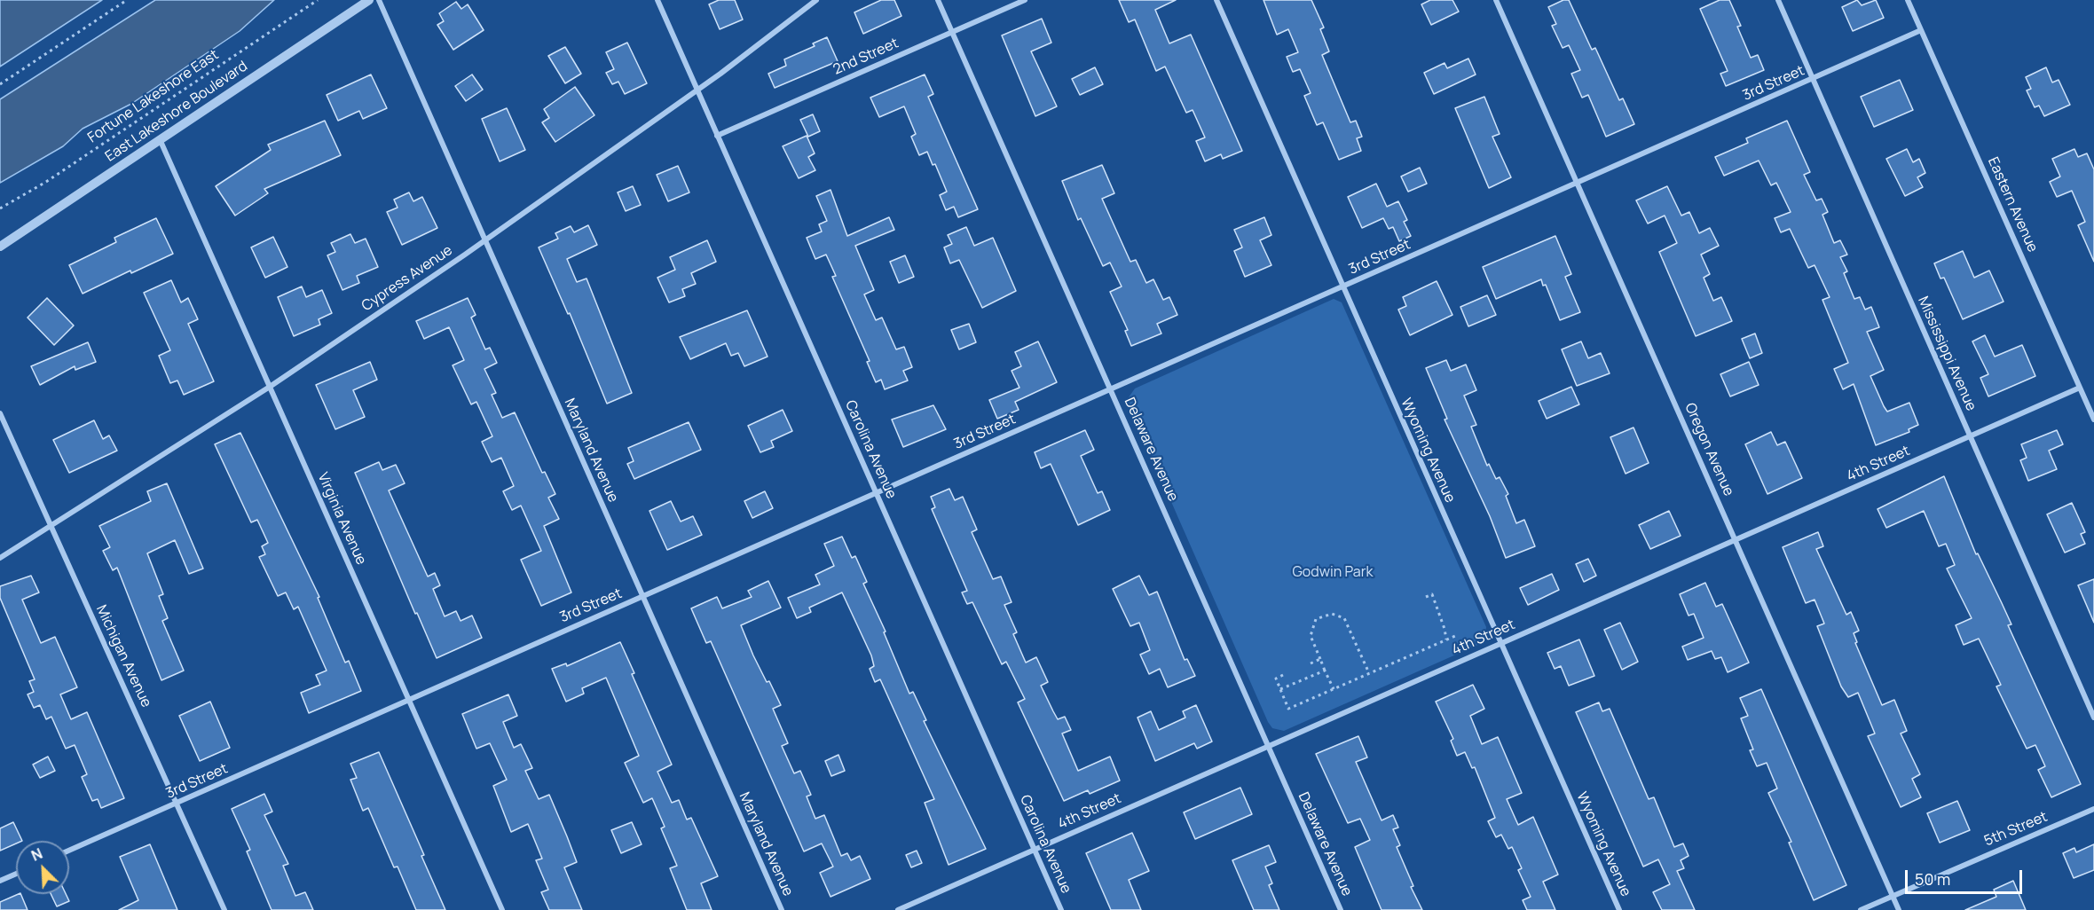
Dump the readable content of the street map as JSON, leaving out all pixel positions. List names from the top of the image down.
{
  "streets": {
    "street": [
      "2nd Street",
      "3rd Street",
      "East Lakeshore Boulevard",
      "Eastern Avenue",
      "Cypress Avenue",
      "Mississippi Avenue",
      "Carolina Avenue",
      "Delaware Avenue",
      "Oregon Avenue",
      "Maryland Avenue",
      "Wyoming Avenue",
      "4th Street",
      "Virginia Avenue",
      "Michigan Avenue",
      "5th Street"
    ],
    "path": ["Fortune Lakeshore East"]
  },
  "crossings": [
    ["2nd Street", "Carolina Avenue"],
    ["2nd Street", "Delaware Avenue"],
    ["3rd Street", "Eastern Avenue"],
    ["3rd Street", "Mississippi Avenue"],
    ["3rd Street", "Carolina Avenue"],
    ["3rd Street", "Delaware Avenue"],
    ["3rd Street", "Oregon Avenue"],
    ["3rd Street", "Maryland Avenue"],
    ["3rd Street", "Wyoming Avenue"],
    ["3rd Street", "Virginia Avenue"],
    ["3rd Street", "Michigan Avenue"],
    ["East Lakeshore Boulevard", "Virginia Avenue"],
    ["Eastern Avenue", "4th Street"],
    ["Cypress Avenue", "Carolina Avenue"],
    ["Cypress Avenue", "Maryland Avenue"],
    ["Cypress Avenue", "Virginia Avenue"],
    ["Cypress Avenue", "Michigan Avenue"],
    ["Mississippi Avenue", "4th Street"],
    ["Carolina Avenue", "4th Street"],
    ["Delaware Avenue", "4th Street"],
    ["Oregon Avenue", "4th Street"],
    ["Oregon Avenue", "5th Street"],
    ["Wyoming Avenue", "4th Street"]
  ],
  "parks": ["Godwin Park"],
  "scale_bar": "50 m",
  "north": "top left"
}
